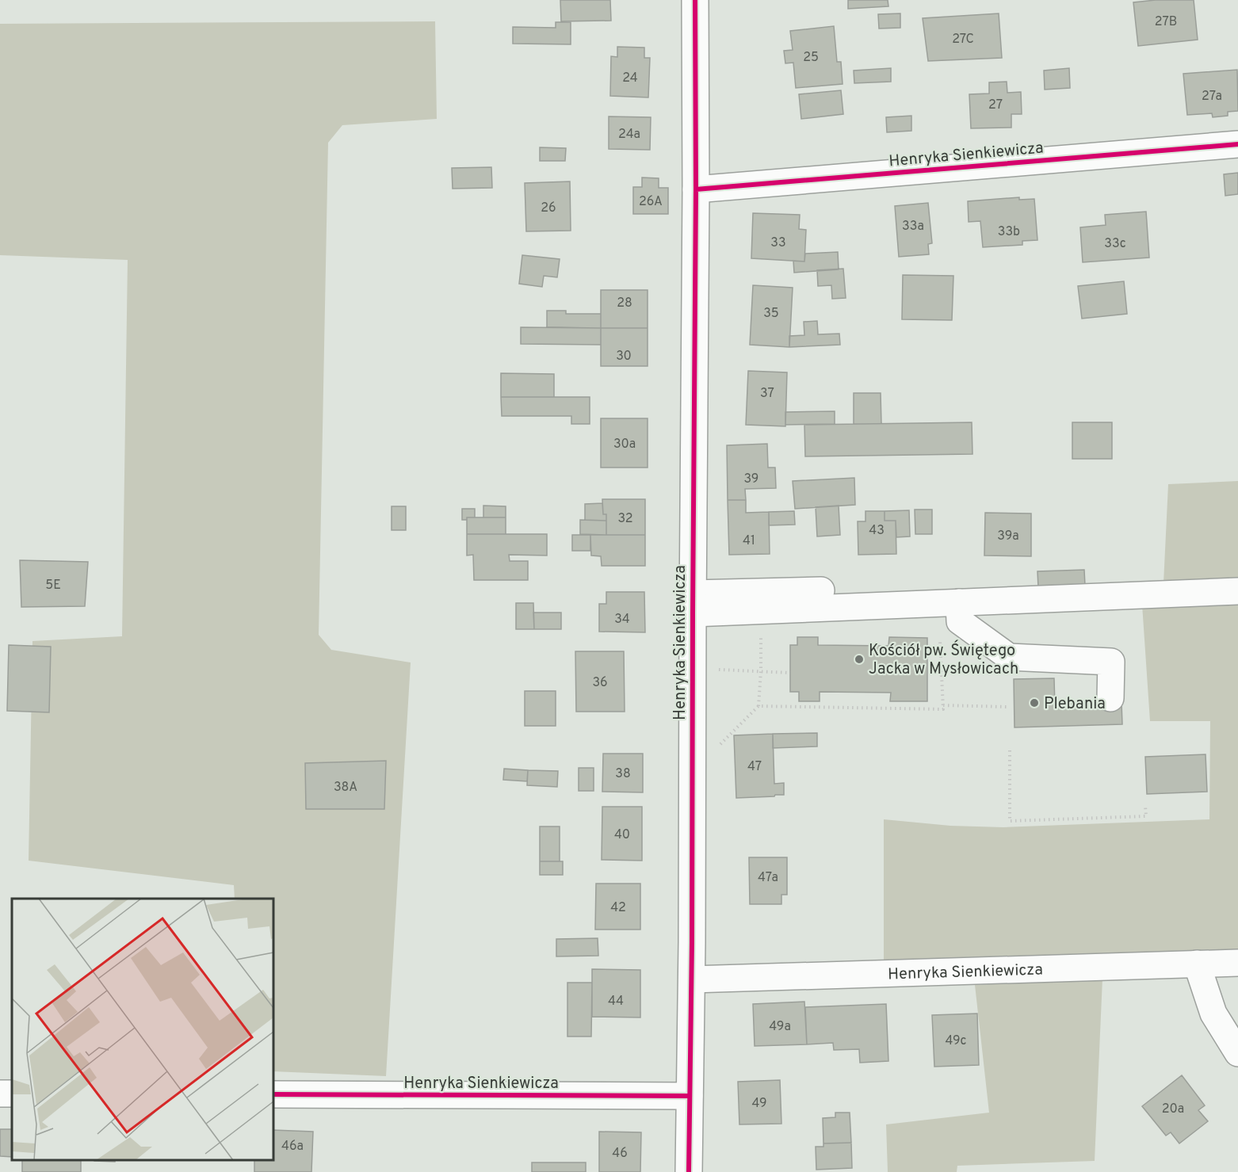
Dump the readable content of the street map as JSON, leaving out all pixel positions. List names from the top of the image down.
{
  "streets": {
    "street": ["Henryka Sienkiewicza"]
  },
  "places": ["Kościół pw. Świętego Jacka w Mysłowicach", "Plebania"],
  "house_numbers": [
    "27B",
    "27C",
    "25",
    "24",
    "27a",
    "27",
    "24a",
    "26A",
    "26",
    "33a",
    "33b",
    "33",
    "33c",
    "28",
    "35",
    "30",
    "37",
    "30a",
    "39",
    "32",
    "43",
    "39a",
    "41",
    "5E",
    "34",
    "36",
    "47",
    "38",
    "38A",
    "40",
    "47a",
    "42",
    "44",
    "49a",
    "49c",
    "49",
    "20a",
    "46a",
    "46"
  ]
}
